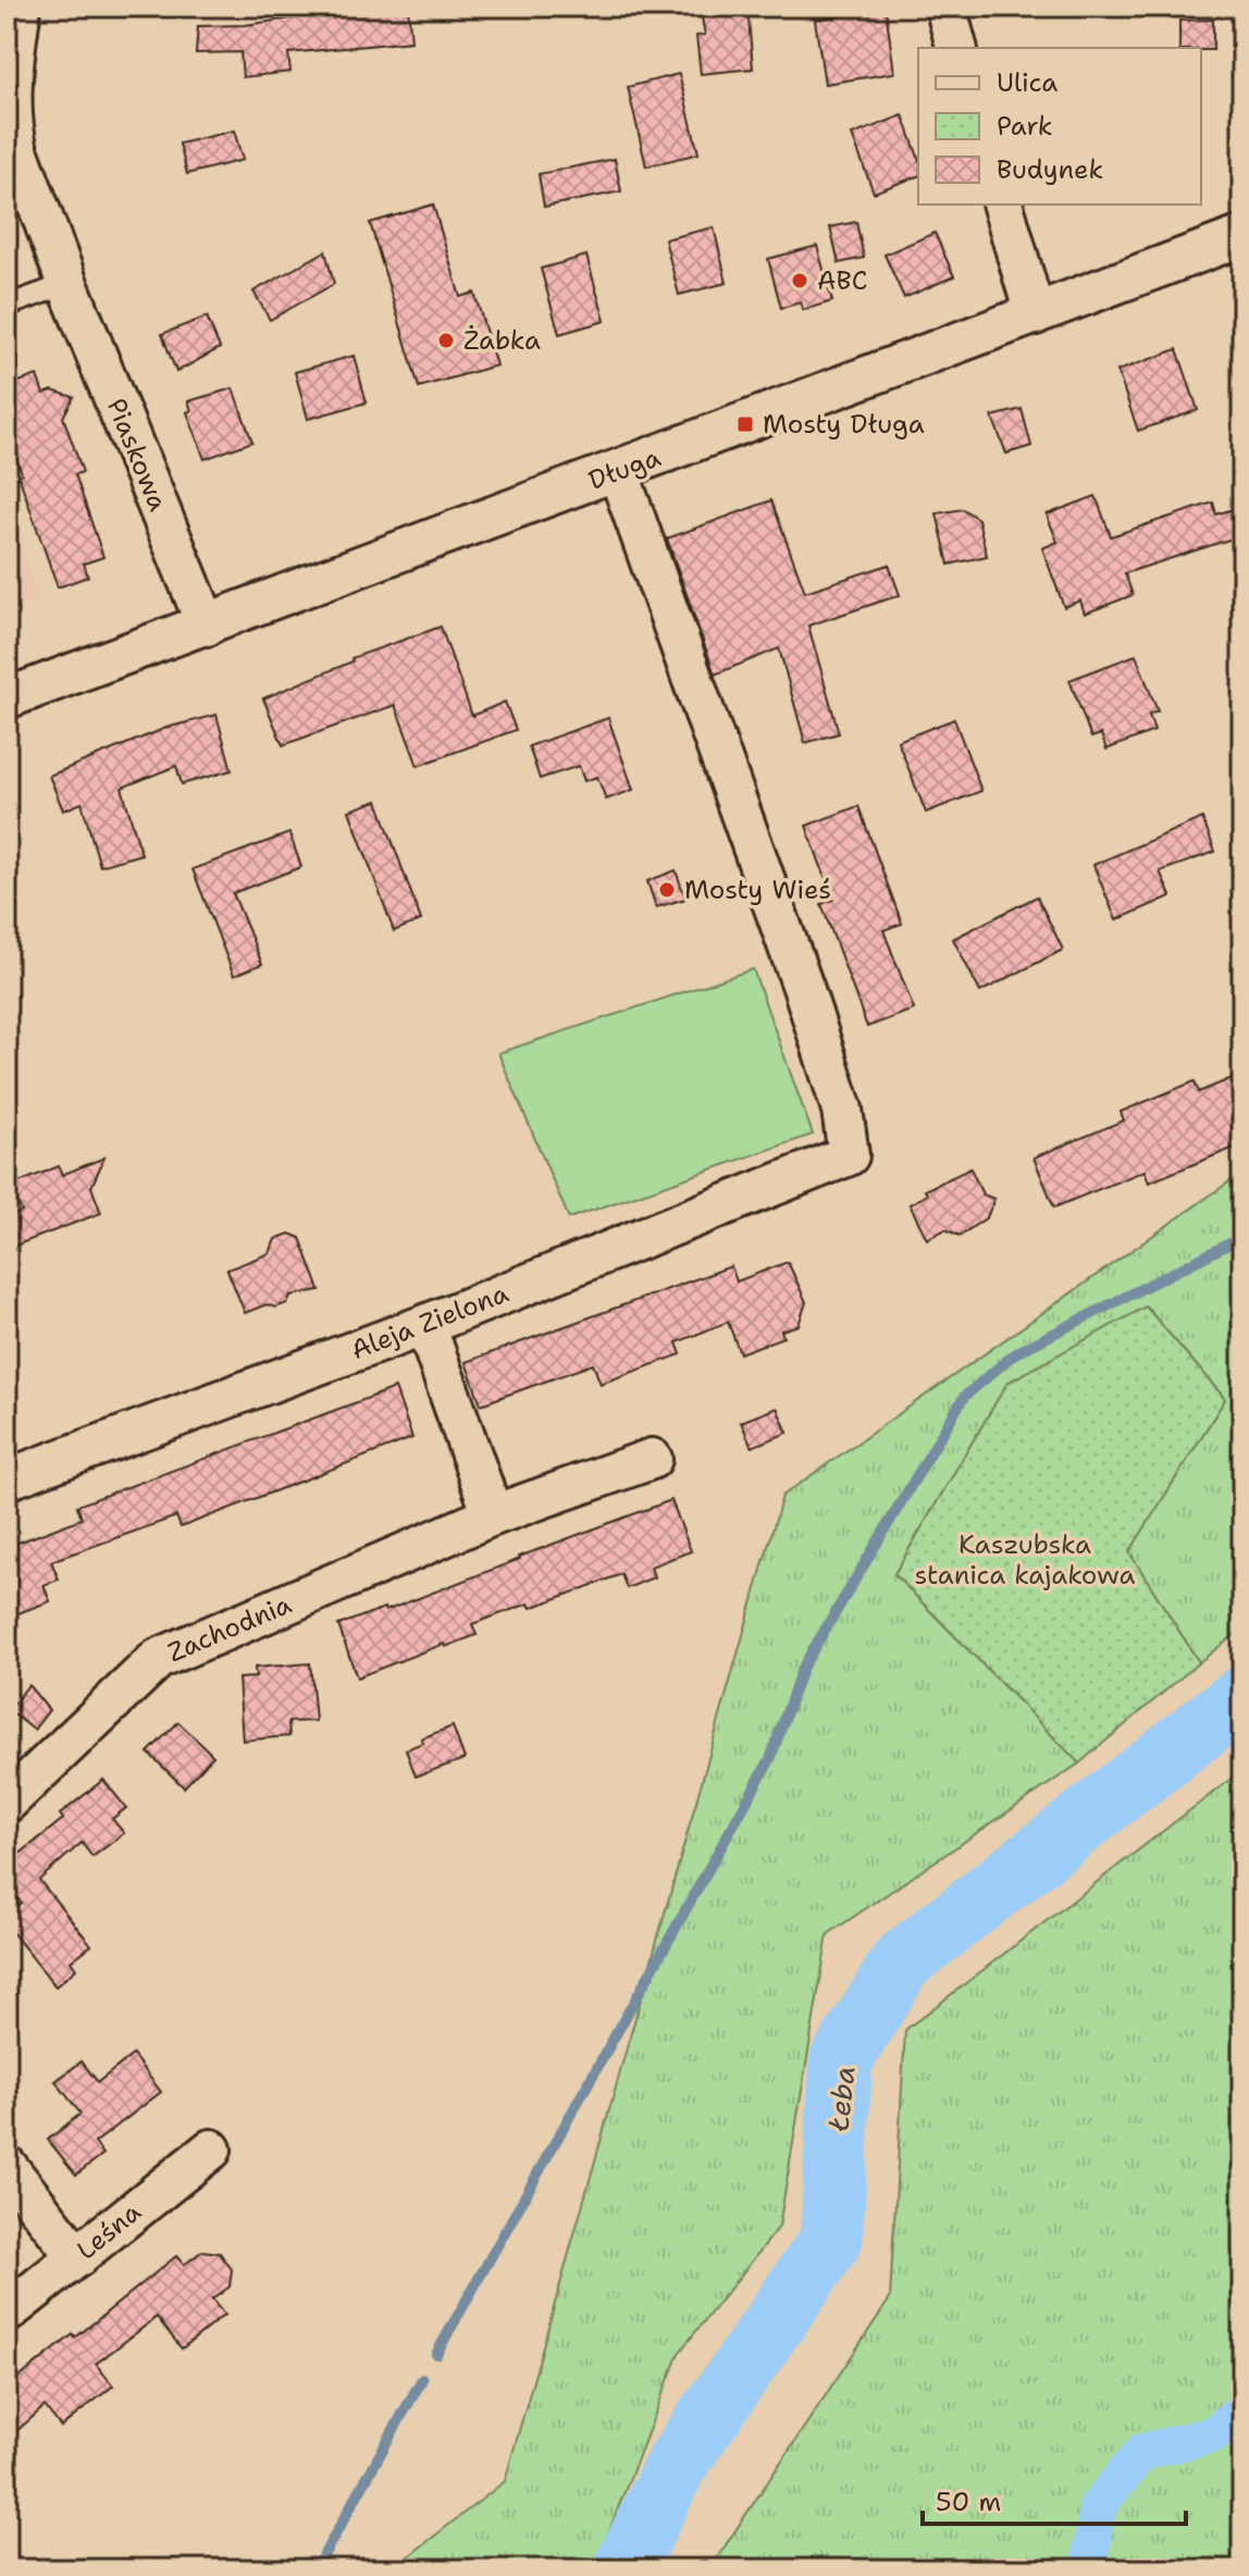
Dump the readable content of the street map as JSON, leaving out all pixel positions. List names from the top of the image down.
{
  "streets": {
    "street": [
      "Piaskowa",
      "Długa",
      "Aleja Zielona",
      "Zachodnia",
      "Leśna"
    ]
  },
  "crossings": [
    ["Piaskowa", "Długa"],
    ["Długa", "Aleja Zielona"]
  ],
  "water": ["Łeba"],
  "parks": ["Kaszubska stanica kajakowa"],
  "places": {
    "other": ["ABC", "Żabka", "Mosty Wieś"],
    "transit": ["Mosty Długa"]
  },
  "legend": ["Ulica", "Park", "Budynek"],
  "scale_bar": "50 m"
}
